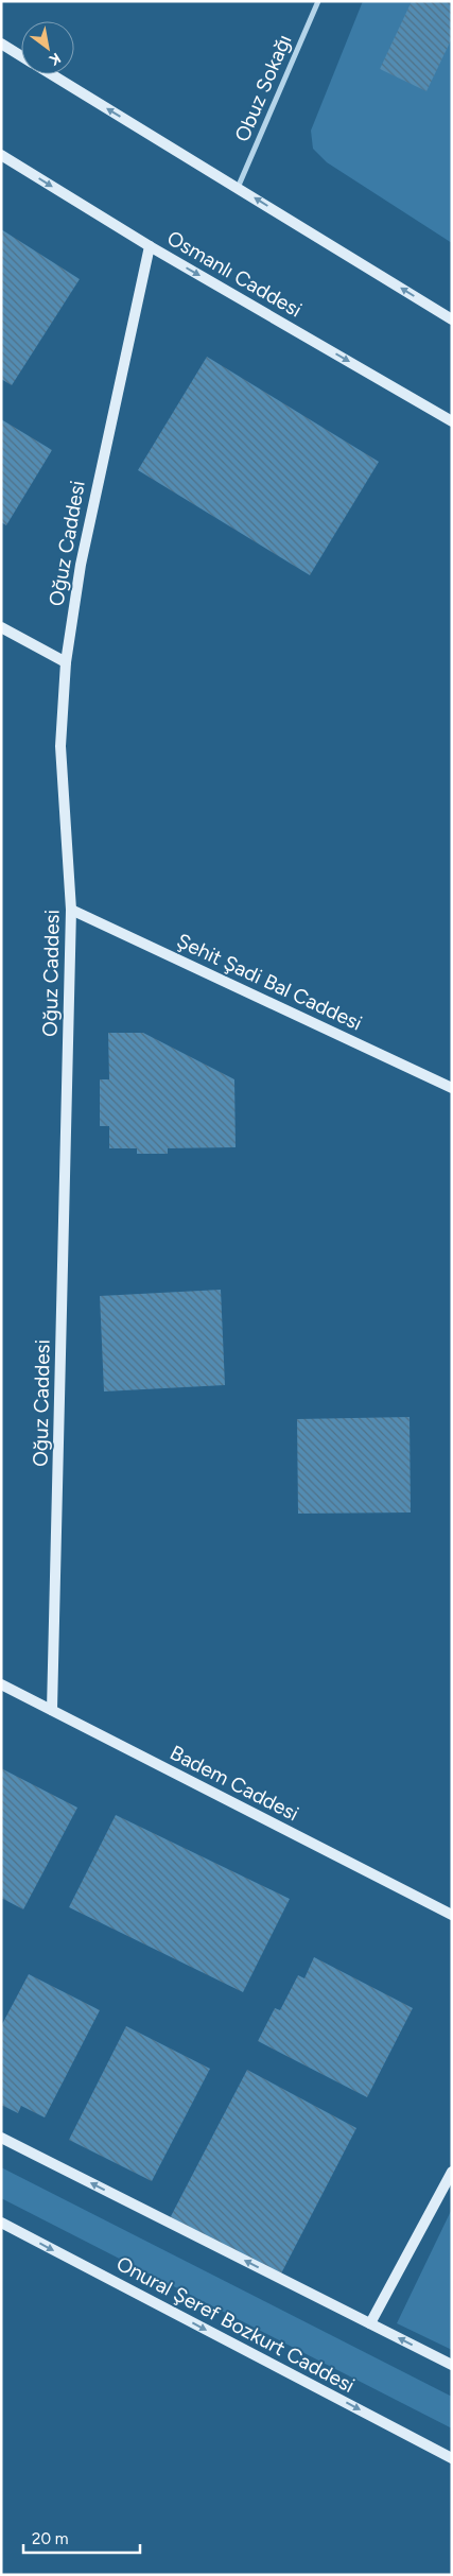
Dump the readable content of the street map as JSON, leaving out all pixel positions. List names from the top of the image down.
{
  "streets": {
    "street": [
      "Obuz Sokağı",
      "Osmanlı Caddesi",
      "Oğuz Caddesi",
      "Şehit Şadi Bal Caddesi",
      "Badem Caddesi",
      "Onural Şeref Bozkurt Caddesi"
    ]
  },
  "crossings": [
    ["Osmanlı Caddesi", "Oğuz Caddesi"],
    ["Oğuz Caddesi", "Şehit Şadi Bal Caddesi"],
    ["Oğuz Caddesi", "Badem Caddesi"]
  ],
  "scale_bar": "20 m",
  "north": "bottom right"
}
